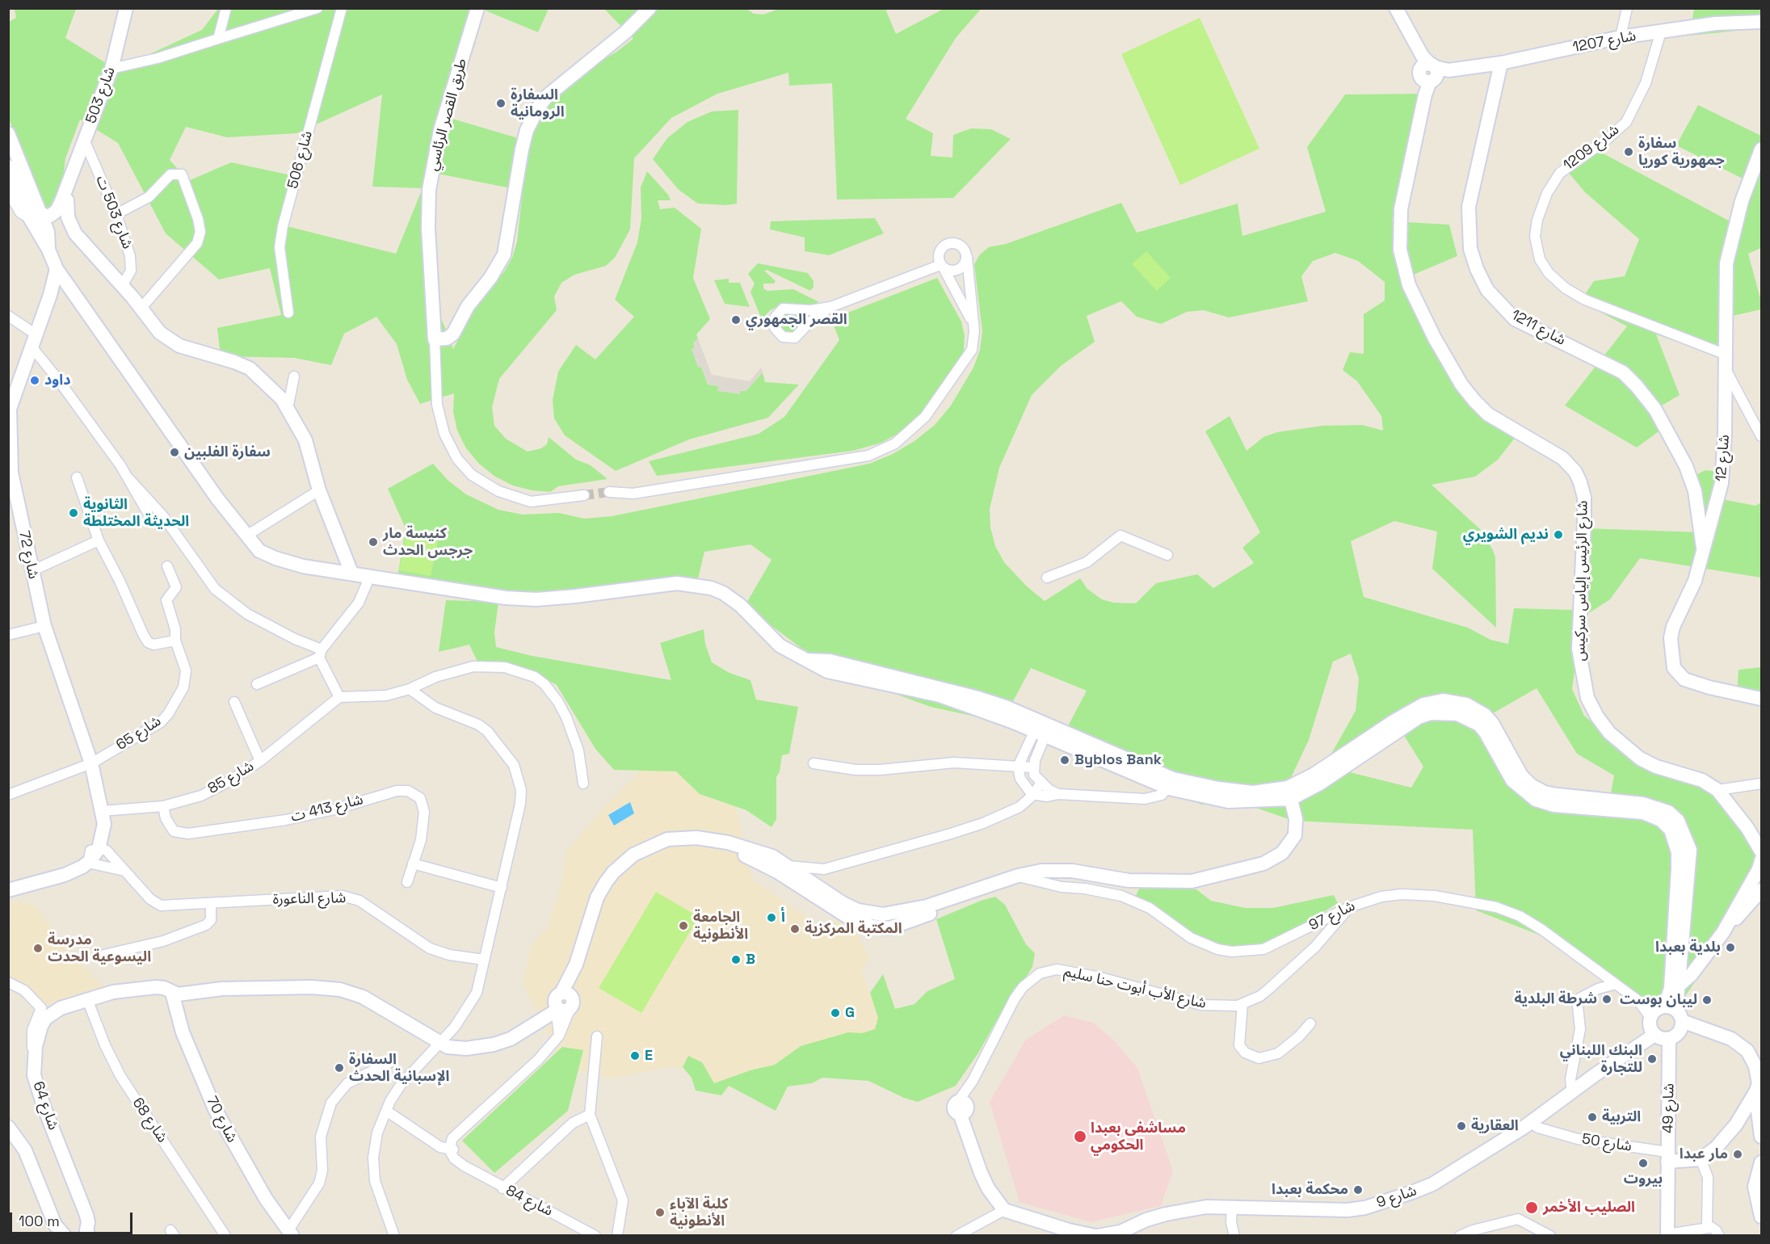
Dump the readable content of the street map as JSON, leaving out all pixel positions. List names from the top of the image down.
{
  "streets": {
    "street": [
      "شارع 1207",
      "شارع 503",
      "طريق القصر الرئاسي",
      "شارع 1209",
      "شارع 506",
      "شارع 503 ت",
      "شارع 1211",
      "شارع 12",
      "شارع 72",
      "شارع الرئيس إلياس سركيس",
      "شارع 65",
      "شارع 85",
      "شارع 413 ت",
      "شارع الناعورة",
      "شارع 97",
      "شارع الأب أبوت حنا سليم",
      "شارع 64",
      "شارع 49",
      "شارع 70",
      "شارع 68",
      "شارع 50",
      "شارع 9",
      "شارع 84"
    ]
  },
  "crossings": [
    ["شارع 1207", "شارع 1209"],
    ["شارع 1207", "شارع 1211"],
    ["شارع 1207", "شارع الرئيس إلياس سركيس"],
    ["شارع 503", "شارع 503 ت"],
    ["شارع 1209", "شارع 12"],
    ["شارع 1211", "شارع 12"],
    ["شارع 72", "شارع 65"],
    ["شارع 72", "شارع 85"],
    ["شارع 85", "شارع 413 ت"],
    ["شارع 97", "شارع الأب أبوت حنا سليم"],
    ["شارع 64", "شارع 70"],
    ["شارع 64", "شارع 68"],
    ["شارع 49", "شارع 50"],
    ["شارع 50", "شارع 9"]
  ],
  "places": [
    "السفارة الرومانية",
    "سفارة جمهورية كوريا",
    "القصر الجمهوري",
    "داود",
    "سفارة الفلبين",
    "الثانوية الحديثة المختلطة",
    "نديم الشويري",
    "كنيسة مار جرجس الحدث",
    "Byblos Bank",
    "أ",
    "الجامعة الأنطونية",
    "المكتبة المركزية",
    "بلدية بعبدا",
    "مدرسة اليسوعية الحدت",
    "B",
    "شرطة البلدية",
    "ليبان بوست",
    "G",
    "E",
    "البنك اللبناني للتجارة",
    "السفارة الإسبانية الحدث",
    "التربية",
    "العقارية",
    "مساشفى بعبدا الحكومي",
    "مار عبدا",
    "بيروت",
    "محكمة بعبدا",
    "الصليب الأخمر",
    "كلية الآباء الأنطونية"
  ],
  "scale_bar": "100 m"
}
